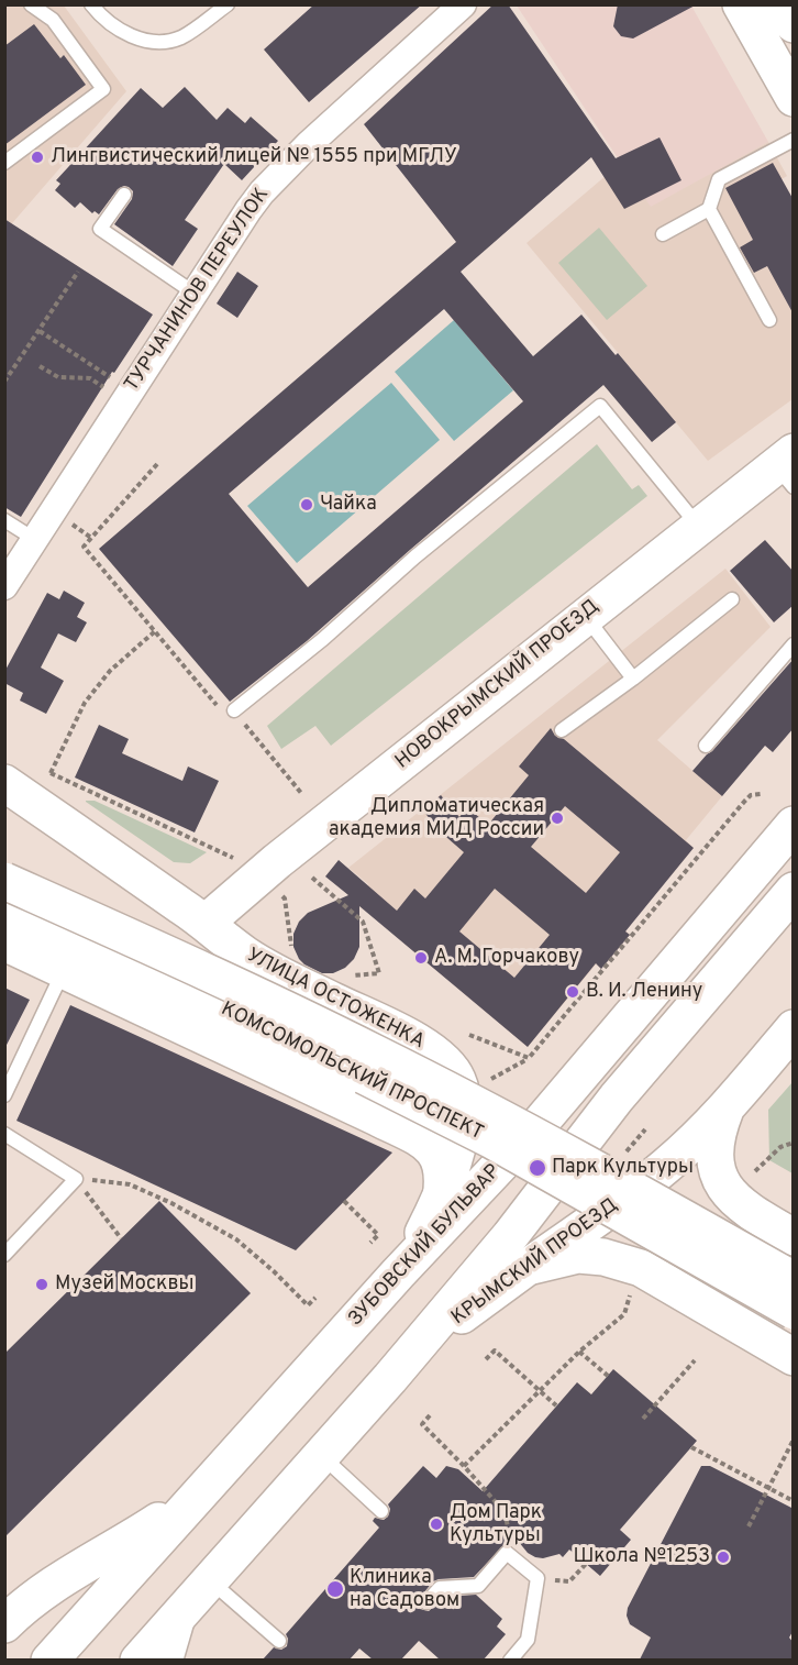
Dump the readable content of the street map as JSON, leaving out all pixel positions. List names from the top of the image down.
{
  "streets": {
    "main road": [
      "НОВОКРЫМСКИЙ ПРОЕЗД",
      "УЛИЦА ОСТОЖЕНКА",
      "КОМСОМОЛЬСКИЙ ПРОСПЕКТ",
      "ЗУБОВСКИЙ БУЛЬВАР",
      "КРЫМСКИЙ ПРОЕЗД"
    ],
    "street": ["ТУРЧАНИНОВ ПЕРЕУЛОК"]
  },
  "crossings": [
    ["НОВОКРЫМСКИЙ ПРОЕЗД", "УЛИЦА ОСТОЖЕНКА"],
    ["УЛИЦА ОСТОЖЕНКА", "ЗУБОВСКИЙ БУЛЬВАР"]
  ],
  "places": [
    "Лингвистический лицей № 1555 при МГЛУ",
    "Чайка",
    "Дипломатическая академия МИД России",
    "А. М. Горчакову",
    "В. И. Ленину",
    "Парк Культуры",
    "Музей Москвы",
    "Дом Парк Культуры",
    "Школа №1253",
    "Клиника на Садовом"
  ]
}
